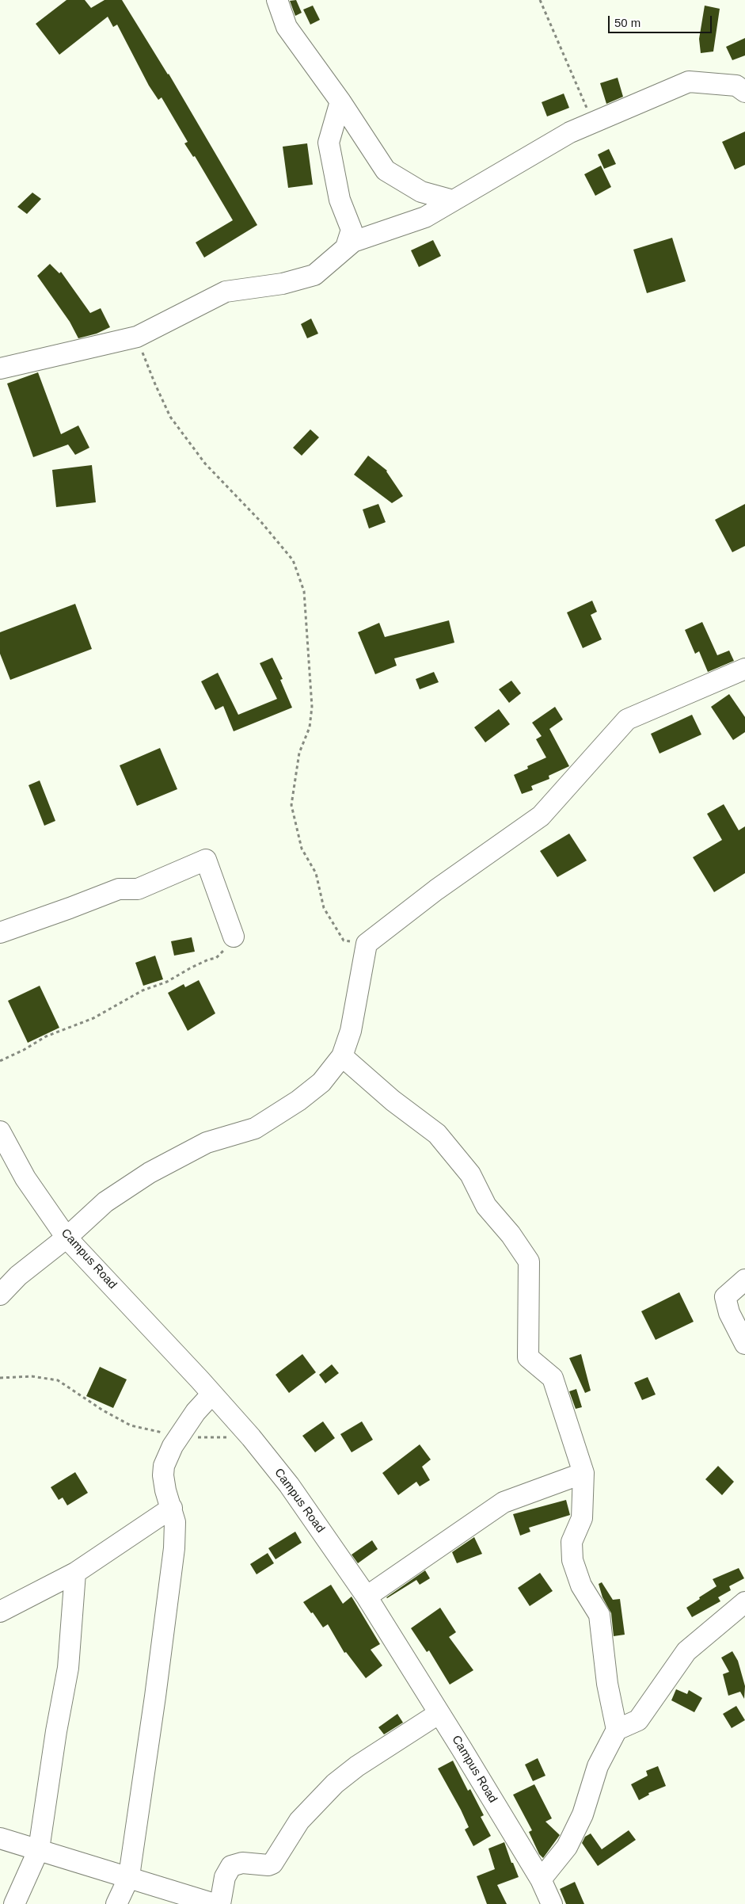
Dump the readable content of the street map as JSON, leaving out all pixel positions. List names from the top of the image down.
{
  "streets": {
    "street": ["Campus Road"]
  },
  "scale_bar": "50 m"
}
